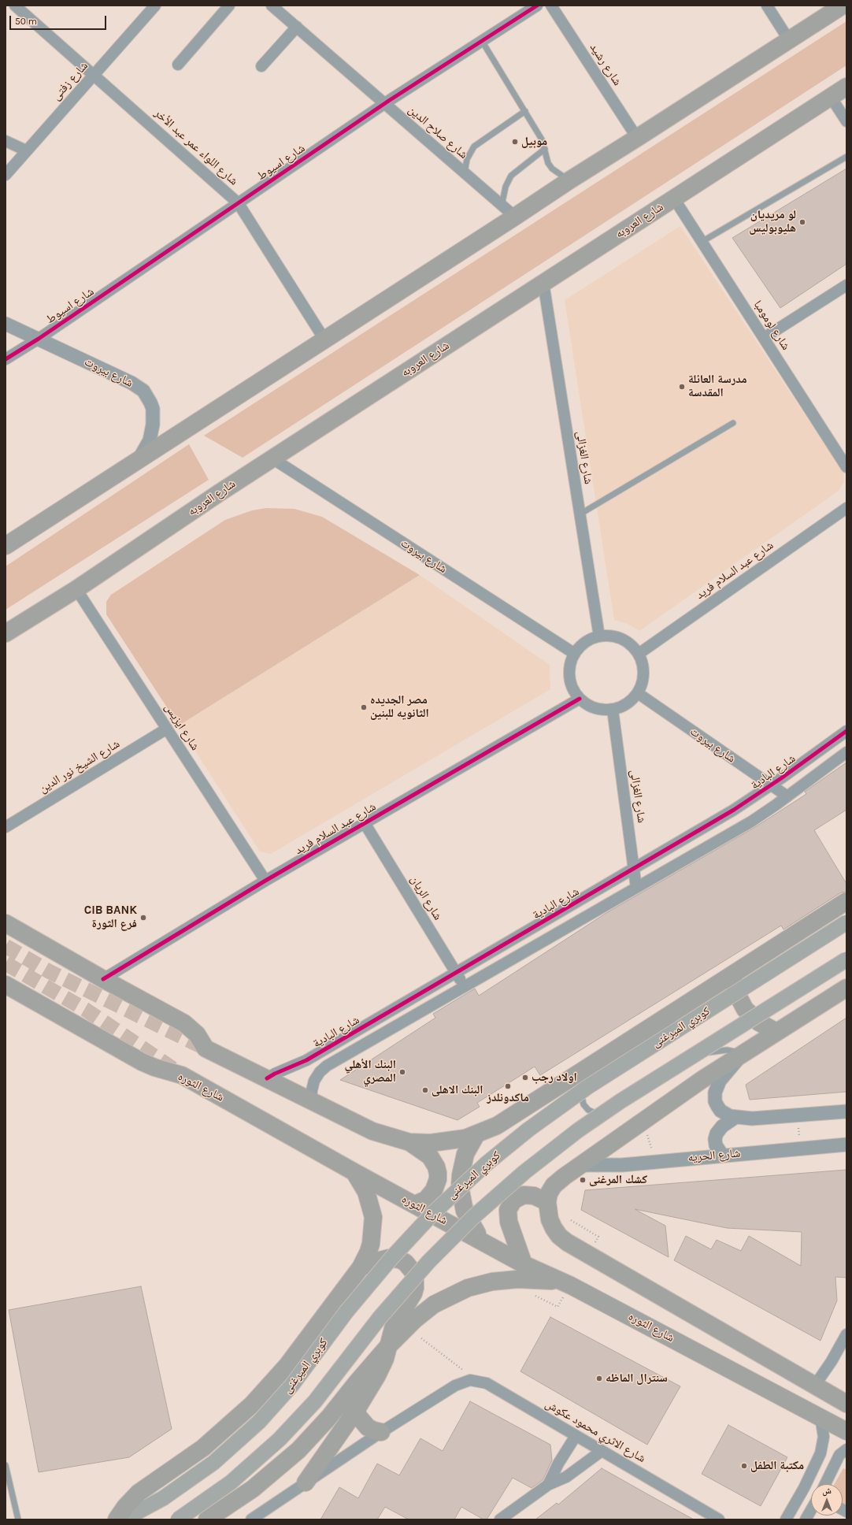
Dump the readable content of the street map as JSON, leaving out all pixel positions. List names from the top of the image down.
{
  "streets": {
    "highway": ["شارع العروبه", "شارع الثوره"],
    "main road": ["كوبري الميرغنى"],
    "street": [
      "شارع رشيد",
      "شارع زفتى",
      "شارع صلاح الدين",
      "شارع اللواء عمر عبد الأخر",
      "شارع اسيوط",
      "شارع لومومبا",
      "شارع بيروت",
      "شارع الغزالى",
      "شارع عبد السلام فريد",
      "شارع ايزيس",
      "شارع الشيخ نور الدين",
      "شارع البادية",
      "شارع الريان",
      "شارع الحريه",
      "شارع الاثري محمود عكوش"
    ]
  },
  "crossings": [
    ["شارع زفتى", "شارع اللواء عمر عبد الأخر"],
    ["شارع صلاح الدين", "شارع اسيوط"],
    ["شارع اللواء عمر عبد الأخر", "شارع اسيوط"],
    ["شارع اسيوط", "شارع بيروت"],
    ["شارع العروبه", "شارع لومومبا"],
    ["شارع العروبه", "شارع بيروت"],
    ["شارع العروبه", "شارع الغزالى"],
    ["شارع العروبه", "شارع ايزيس"],
    ["شارع بيروت", "شارع الغزالى"],
    ["شارع بيروت", "شارع عبد السلام فريد"],
    ["شارع بيروت", "شارع البادية"],
    ["شارع الغزالى", "شارع عبد السلام فريد"],
    ["شارع الغزالى", "شارع البادية"],
    ["شارع عبد السلام فريد", "شارع ايزيس"],
    ["شارع عبد السلام فريد", "شارع الريان"],
    ["شارع ايزيس", "شارع الشيخ نور الدين"],
    ["شارع البادية", "شارع الريان"]
  ],
  "places": [
    "موبيل",
    "لو مريديان هليوبوليس",
    "مدرسة العائلة المقدسة",
    "مصر الجديده الثانويه للبنين",
    "CIB BANK فرع الثورة",
    "البنك الأهلي المصري",
    "اولاد رجب",
    "ماكدونلدز",
    "البنك الاهلى",
    "كشك المرغنى",
    "سنترال الماظه",
    "مكتبة الطفل"
  ],
  "scale_bar": "50 m",
  "north": "top"
}
